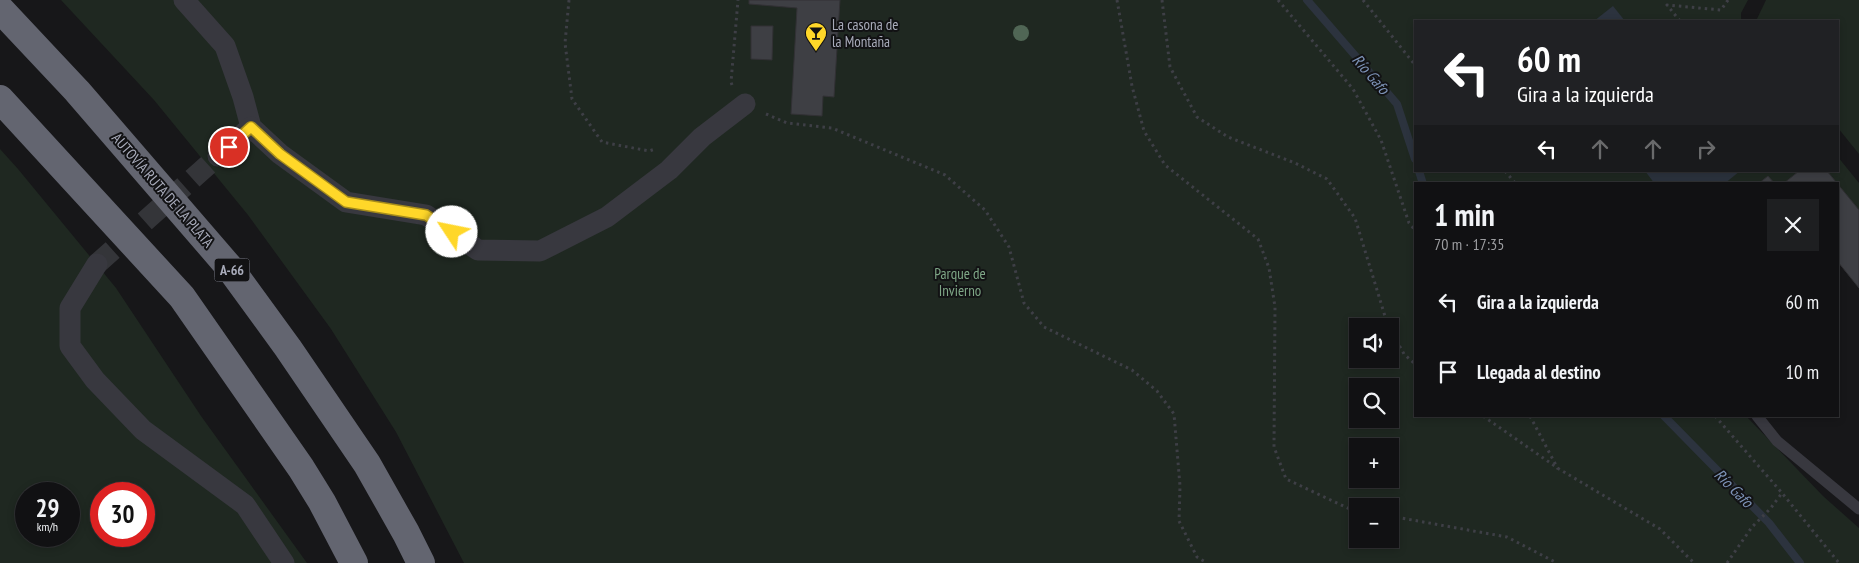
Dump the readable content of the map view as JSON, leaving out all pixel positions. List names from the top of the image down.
{
  "streets": {
    "highway": ["AUTOVÍA RUTA DE LA PLATA", "A-66"]
  },
  "water": ["Río Gafo"],
  "parks": ["Parque de Invierno"],
  "places": {
    "bar": ["La casona de la Montaña"]
  },
  "page": {
    "turn": ["60 m", "Gira a la izquierda"],
    "heading": ["1 min", "70 m · 17:35"],
    "list": [
      {
        "name": "Gira a la izquierda",
        "value": "60 m"
      },
      {
        "name": "Llegada al destino",
        "value": "10 m"
      }
    ],
    "map_buttons": ["+", "−"],
    "speed": "29 km/h",
    "limit": "30"
  }
}
